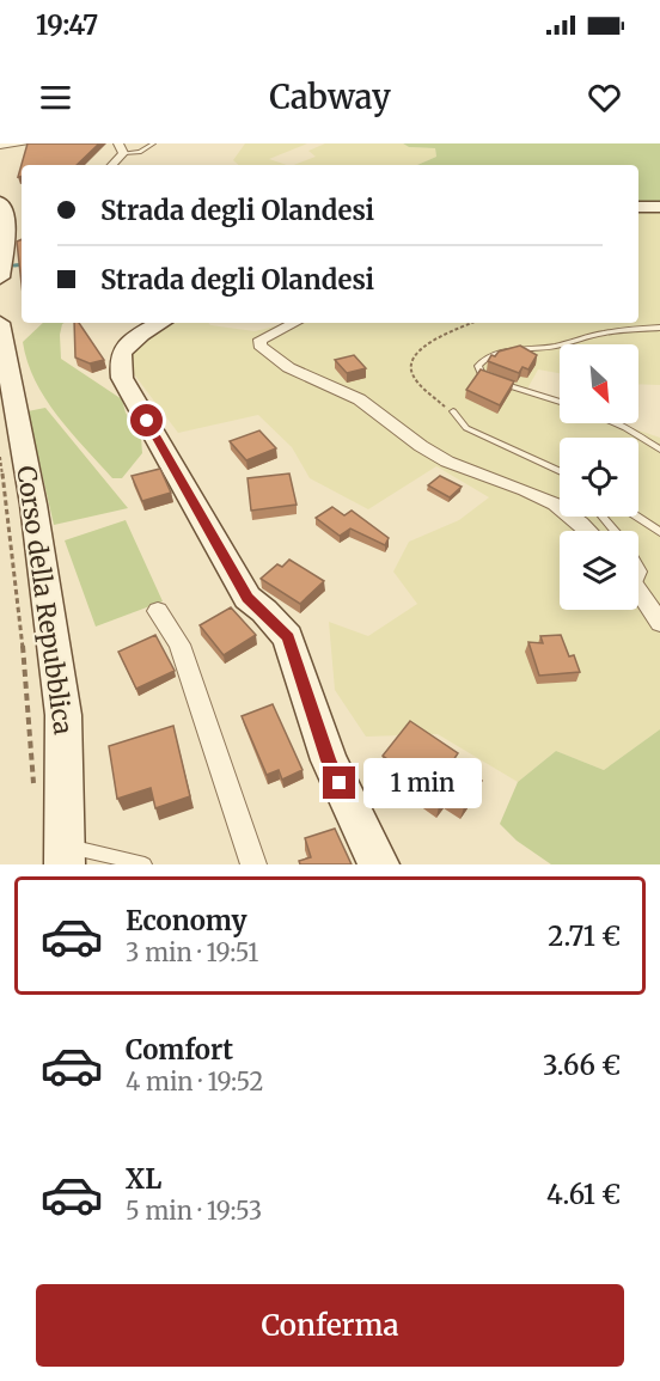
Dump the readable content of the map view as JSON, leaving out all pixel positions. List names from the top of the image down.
{
  "streets": {
    "main road": ["Corso della Repubblica"]
  },
  "north": "bottom right",
  "page": {
    "status": "19:47",
    "header": "Cabway",
    "banner": ["Strada degli Olandesi", "Strada degli Olandesi"],
    "bubble": "1 min",
    "list": [
      {
        "name": "Economy",
        "note": "3 min · 19:51",
        "value": "2.71 €"
      },
      {
        "name": "Comfort",
        "note": "4 min · 19:52",
        "value": "3.66 €"
      },
      {
        "name": "XL",
        "note": "5 min · 19:53",
        "value": "4.61 €"
      }
    ],
    "buttons": "Conferma"
  }
}
